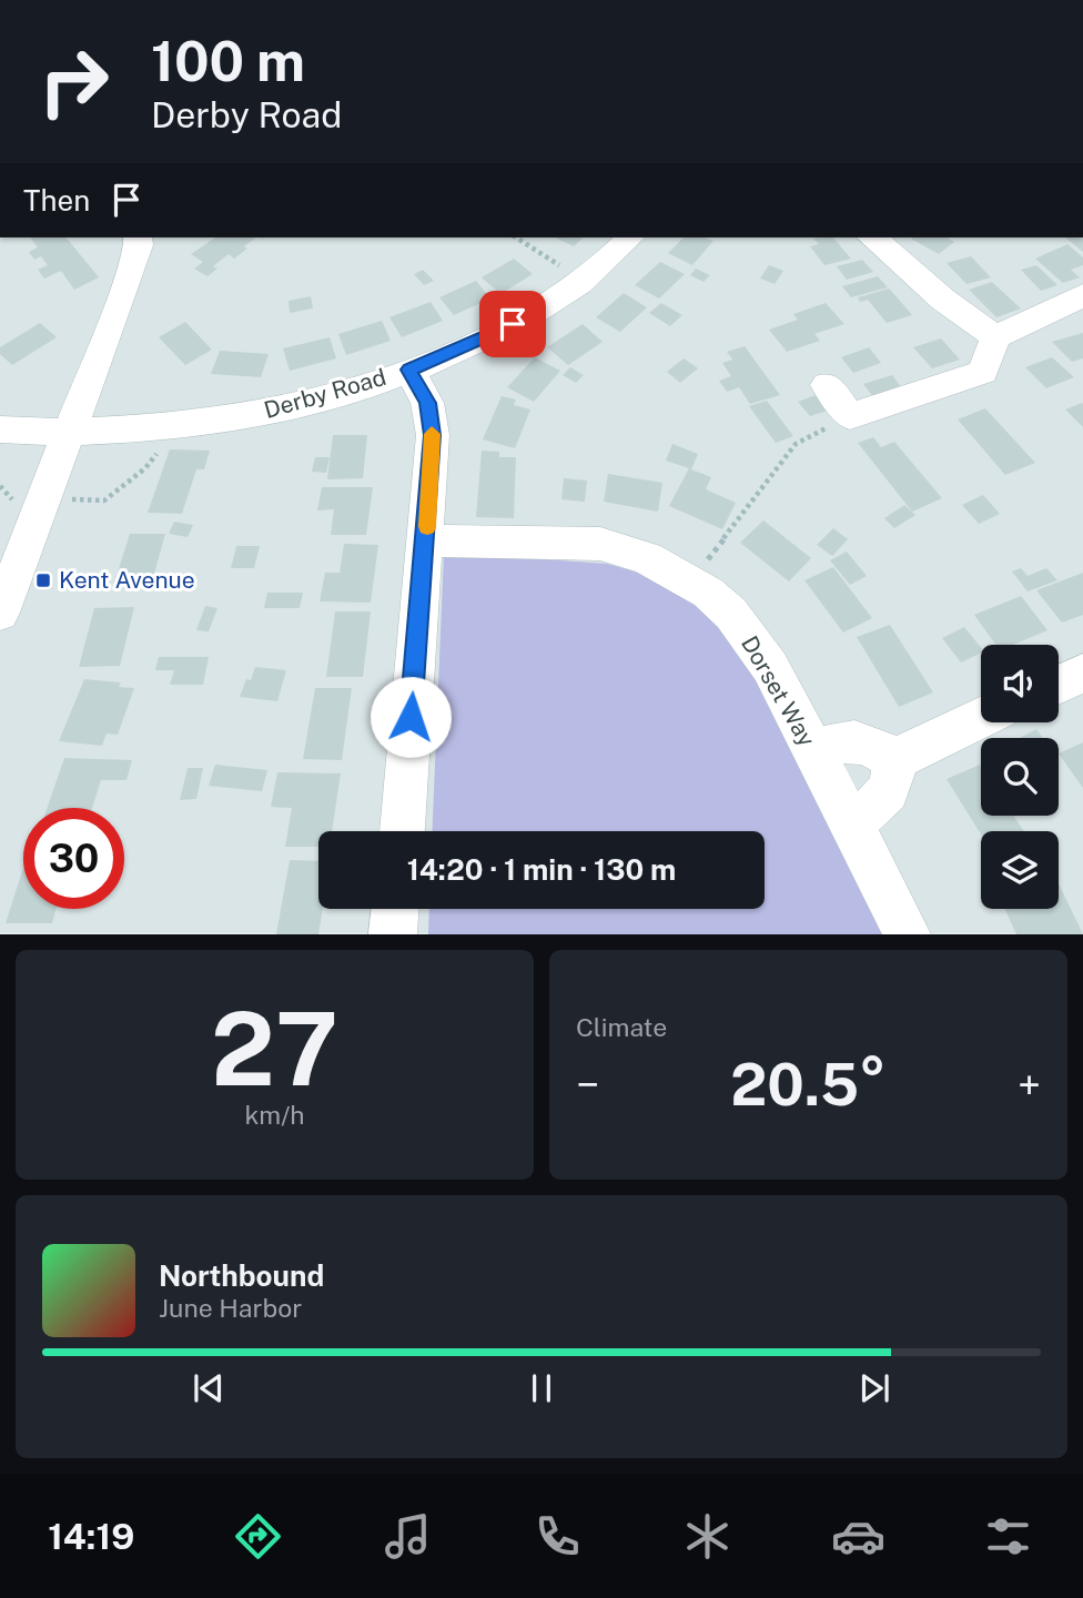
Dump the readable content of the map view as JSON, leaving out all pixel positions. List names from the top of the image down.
{
  "streets": {
    "street": ["Derby Road", "Dorset Way"]
  },
  "places": {
    "transit": ["Kent Avenue"]
  },
  "page": {
    "turn": ["100 m", "Derby Road"],
    "then": "Then",
    "limit": "30",
    "trip": "14:20 · 1 min · 130 m",
    "tile": [
      ["27", "km/h"],
      "Climate"
    ],
    "heat": ["−", "20.5°", "+"],
    "song": ["Northbound", "June Harbor"],
    "tabs": "14:19"
  }
}
